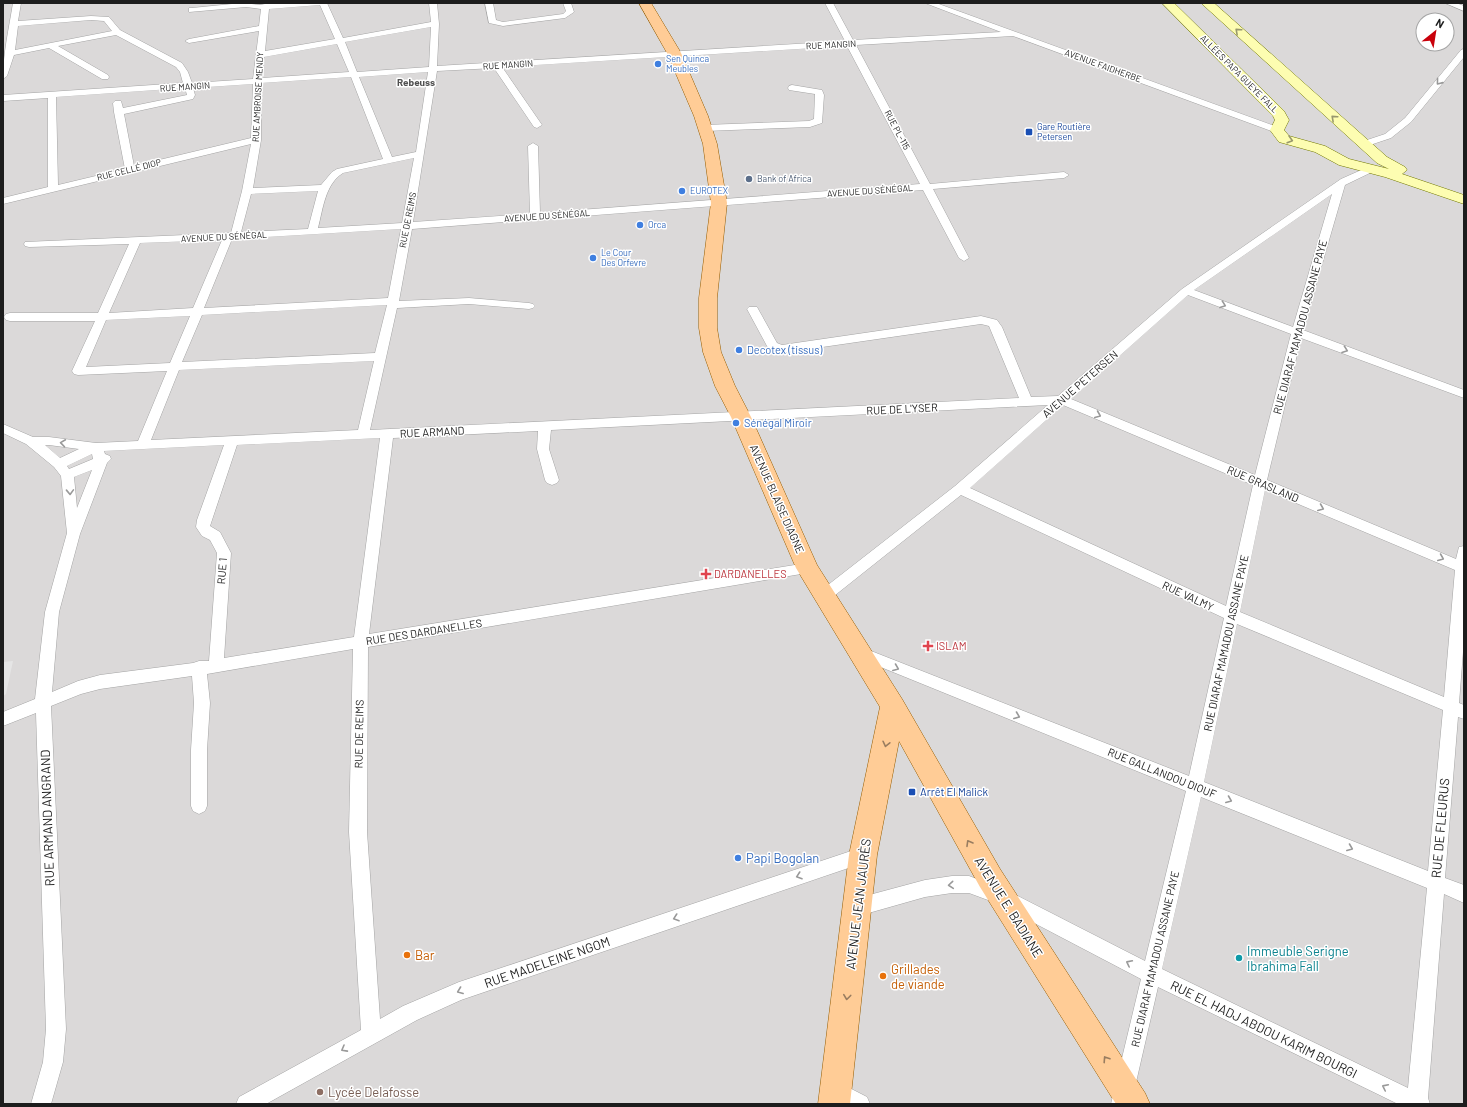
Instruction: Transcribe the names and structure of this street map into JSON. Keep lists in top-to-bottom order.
{
  "streets": {
    "main road": ["AVENUE BLAISE DIAGNE", "AVENUE JEAN JAURÈS", "AVENUE E. BADIANE"],
    "street": [
      "RUE MANGIN",
      "AVENUE FAIDHERBE",
      "ALLÉES PAPA GUEYE FALL",
      "RUE AMBROISE MENDY",
      "RUE PL-115",
      "RUE CELLÉ DIOP",
      "AVENUE DU SÉNÉGAL",
      "RUE DE REIMS",
      "RUE DIARAF MAMADOU ASSANE PAYE",
      "AVENUE PETERSEN",
      "RUE DE L'YSER",
      "RUE ARMAND",
      "RUE GRASLAND",
      "RUE 1",
      "RUE VALMY",
      "RUE DES DARDANELLES",
      "RUE GALLANDOU DIOUF",
      "RUE ARMAND ANGRAND",
      "RUE DE FLEURUS",
      "RUE MADELEINE NGOM",
      "RUE EL HADJ ABDOU KARIM BOURGI"
    ]
  },
  "crossings": [
    ["RUE MANGIN", "AVENUE FAIDHERBE"],
    ["RUE MANGIN", "RUE AMBROISE MENDY"],
    ["RUE MANGIN", "RUE PL-115"],
    ["RUE MANGIN", "RUE DE REIMS"],
    ["RUE MANGIN", "AVENUE BLAISE DIAGNE"],
    ["AVENUE FAIDHERBE", "ALLÉES PAPA GUEYE FALL"],
    ["RUE AMBROISE MENDY", "RUE CELLÉ DIOP"],
    ["RUE AMBROISE MENDY", "AVENUE DU SÉNÉGAL"],
    ["RUE AMBROISE MENDY", "RUE ARMAND"],
    ["RUE PL-115", "AVENUE DU SÉNÉGAL"],
    ["AVENUE DU SÉNÉGAL", "RUE DE REIMS"],
    ["AVENUE DU SÉNÉGAL", "AVENUE BLAISE DIAGNE"],
    ["RUE DE REIMS", "RUE ARMAND"],
    ["RUE DE REIMS", "RUE DES DARDANELLES"],
    ["RUE DE REIMS", "RUE MADELEINE NGOM"],
    ["RUE DIARAF MAMADOU ASSANE PAYE", "AVENUE PETERSEN"],
    ["RUE DIARAF MAMADOU ASSANE PAYE", "RUE GRASLAND"],
    ["RUE DIARAF MAMADOU ASSANE PAYE", "RUE VALMY"],
    ["RUE DIARAF MAMADOU ASSANE PAYE", "RUE GALLANDOU DIOUF"],
    ["RUE DIARAF MAMADOU ASSANE PAYE", "AVENUE E. BADIANE"],
    ["RUE DIARAF MAMADOU ASSANE PAYE", "RUE EL HADJ ABDOU KARIM BOURGI"],
    ["AVENUE PETERSEN", "RUE DE L'YSER"],
    ["AVENUE PETERSEN", "RUE GRASLAND"],
    ["AVENUE PETERSEN", "AVENUE BLAISE DIAGNE"],
    ["AVENUE PETERSEN", "RUE VALMY"],
    ["RUE DE L'YSER", "RUE ARMAND"],
    ["RUE DE L'YSER", "RUE GRASLAND"],
    ["RUE DE L'YSER", "AVENUE BLAISE DIAGNE"],
    ["RUE ARMAND", "AVENUE BLAISE DIAGNE"],
    ["RUE ARMAND", "RUE 1"],
    ["RUE GRASLAND", "RUE DE FLEURUS"],
    ["AVENUE BLAISE DIAGNE", "RUE DES DARDANELLES"],
    ["AVENUE BLAISE DIAGNE", "RUE GALLANDOU DIOUF"],
    ["AVENUE BLAISE DIAGNE", "AVENUE JEAN JAURÈS"],
    ["AVENUE BLAISE DIAGNE", "AVENUE E. BADIANE"],
    ["RUE 1", "RUE DES DARDANELLES"],
    ["RUE VALMY", "RUE DE FLEURUS"],
    ["RUE DES DARDANELLES", "RUE ARMAND ANGRAND"],
    ["RUE GALLANDOU DIOUF", "RUE DE FLEURUS"],
    ["RUE DE FLEURUS", "RUE EL HADJ ABDOU KARIM BOURGI"],
    ["AVENUE JEAN JAURÈS", "AVENUE E. BADIANE"],
    ["AVENUE JEAN JAURÈS", "RUE MADELEINE NGOM"],
    ["AVENUE JEAN JAURÈS", "RUE EL HADJ ABDOU KARIM BOURGI"],
    ["AVENUE E. BADIANE", "RUE EL HADJ ABDOU KARIM BOURGI"]
  ],
  "one_way": [
    "RUE GRASLAND",
    "RUE GALLANDOU DIOUF",
    "AVENUE JEAN JAURÈS",
    "AVENUE E. BADIANE",
    "RUE MADELEINE NGOM",
    "RUE EL HADJ ABDOU KARIM BOURGI"
  ],
  "districts": ["Rebeuss"],
  "places": {
    "other": [
      "Sen Quinca Meubles",
      "Bank of Africa",
      "EUROTEX",
      "Orca",
      "Le Cour Des Orfevre",
      "Decotex (tissus)",
      "Sénégal Miroir",
      "Papi Bogolan",
      "Bar",
      "Immeuble Serigne Ibrahima Fall",
      "Grillades de viande",
      "Lycée Delafosse"
    ],
    "transit": ["Gare Routière Petersen", "Arrêt El Malick"],
    "health": ["DARDANELLES", "ISLAM"]
  },
  "north": "top right"
}
